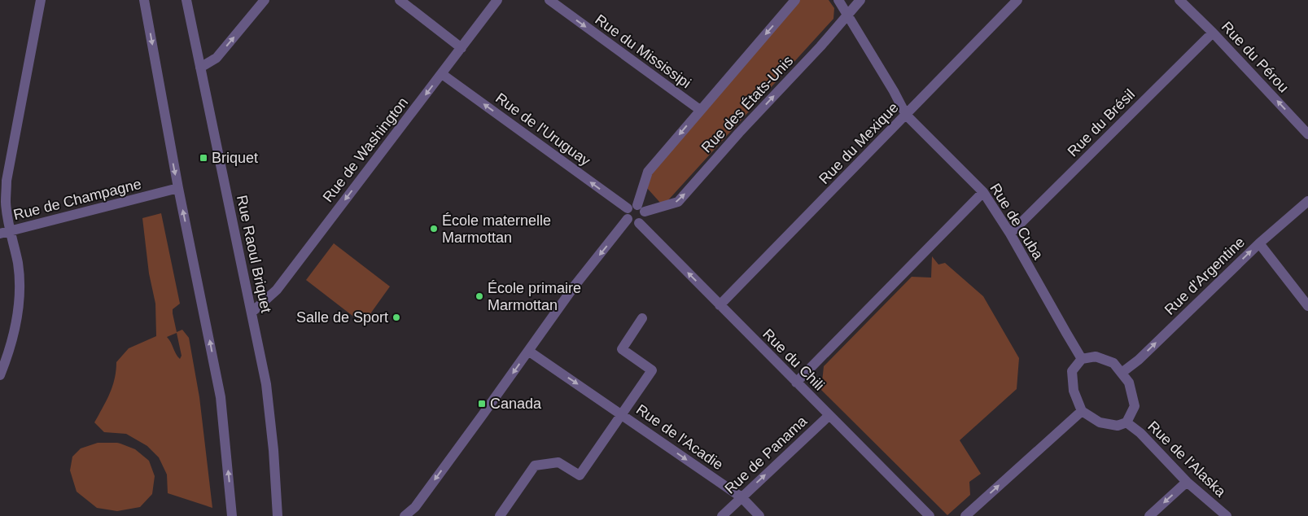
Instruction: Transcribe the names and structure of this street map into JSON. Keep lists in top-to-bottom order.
{
  "streets": {
    "street": [
      "Rue du Mississipi",
      "Rue du Pérou",
      "Rue des États-Unis",
      "Rue du Brésil",
      "Rue de l'Uruguay",
      "Rue du Mexique",
      "Rue de Washington",
      "Rue de Champagne",
      "Rue de Cuba",
      "Rue Raoul Briquet",
      "Rue d'Argentine",
      "Rue du Chili",
      "Rue de l'Acadie",
      "Rue de Panama",
      "Rue de l'Alaska"
    ]
  },
  "crossings": [
    ["Rue du Mississipi", "Rue des États-Unis"],
    ["Rue du Pérou", "Rue du Brésil"],
    ["Rue des États-Unis", "Rue de l'Uruguay"],
    ["Rue des États-Unis", "Rue de Cuba"],
    ["Rue des États-Unis", "Rue du Chili"],
    ["Rue du Brésil", "Rue de Cuba"],
    ["Rue de l'Uruguay", "Rue de Washington"],
    ["Rue de l'Uruguay", "Rue du Chili"],
    ["Rue du Mexique", "Rue de Cuba"],
    ["Rue du Mexique", "Rue du Chili"],
    ["Rue de Washington", "Rue Raoul Briquet"],
    ["Rue de Cuba", "Rue d'Argentine"],
    ["Rue de Cuba", "Rue de l'Alaska"],
    ["Rue d'Argentine", "Rue de l'Alaska"],
    ["Rue du Chili", "Rue de Panama"],
    ["Rue de l'Acadie", "Rue de Panama"]
  ],
  "one_way": [
    "Rue du Mississipi",
    "Rue du Pérou",
    "Rue de l'Uruguay",
    "Rue de Washington",
    "Rue d'Argentine",
    "Rue de l'Acadie",
    "Rue de Panama"
  ],
  "places": {
    "transit": ["Briquet", "Canada"],
    "other": ["École maternelle Marmottan", "École primaire Marmottan", "Salle de Sport"]
  }
}
